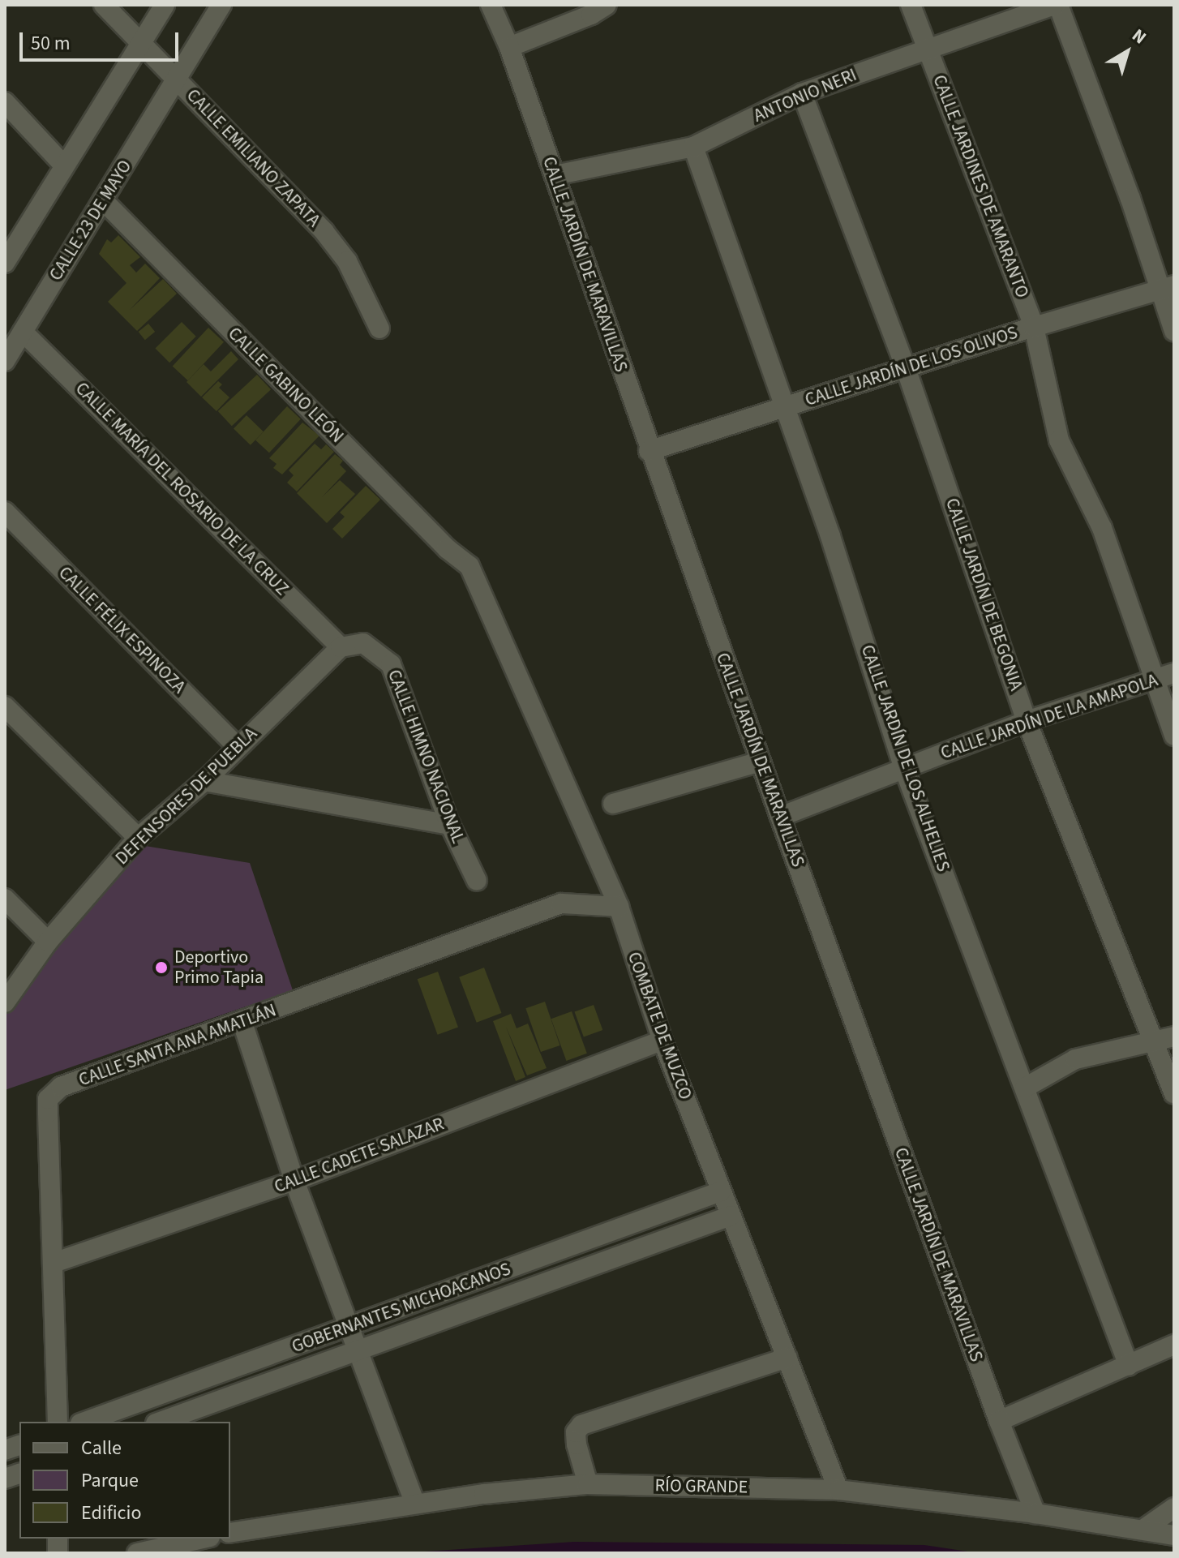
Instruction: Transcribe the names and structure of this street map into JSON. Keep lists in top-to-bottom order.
{
  "streets": {
    "street": [
      "ANTONIO NERI",
      "CALLE EMILIANO ZAPATA",
      "CALLE JARDINES DE AMARANTO",
      "CALLE 23 DE MAYO",
      "CALLE JARDÍN DE MARAVILLAS",
      "CALLE JARDÍN DE LOS OLIVOS",
      "CALLE GABINO LEÓN",
      "CALLE MARÍA DEL ROSARIO DE LA CRUZ",
      "CALLE JARDÍN DE BEGONIA",
      "CALLE FÉLIX ESPINOZA",
      "CALLE JARDÍN DE LA AMAPOLA",
      "CALLE HIMNO NACIONAL",
      "CALLE JARDÍN DE LOS ALHELIES",
      "DEFENSORES DE PUEBLA",
      "COMBATE DE MUZCO",
      "CALLE SANTA ANA AMATLÁN",
      "CALLE CADETE SALAZAR",
      "GOBERNANTES MICHOACANOS",
      "RÍO GRANDE"
    ]
  },
  "crossings": [
    ["ANTONIO NERI", "CALLE JARDINES DE AMARANTO"],
    ["ANTONIO NERI", "CALLE JARDÍN DE MARAVILLAS"],
    ["ANTONIO NERI", "CALLE JARDÍN DE BEGONIA"],
    ["ANTONIO NERI", "CALLE JARDÍN DE LOS ALHELIES"],
    ["CALLE EMILIANO ZAPATA", "CALLE 23 DE MAYO"],
    ["CALLE JARDINES DE AMARANTO", "CALLE JARDÍN DE LOS OLIVOS"],
    ["CALLE JARDINES DE AMARANTO", "CALLE JARDÍN DE LA AMAPOLA"],
    ["CALLE 23 DE MAYO", "CALLE GABINO LEÓN"],
    ["CALLE 23 DE MAYO", "CALLE MARÍA DEL ROSARIO DE LA CRUZ"],
    ["CALLE JARDÍN DE MARAVILLAS", "CALLE JARDÍN DE LOS OLIVOS"],
    ["CALLE JARDÍN DE MARAVILLAS", "CALLE JARDÍN DE LA AMAPOLA"],
    ["CALLE JARDÍN DE MARAVILLAS", "RÍO GRANDE"],
    ["CALLE JARDÍN DE LOS OLIVOS", "CALLE JARDÍN DE BEGONIA"],
    ["CALLE JARDÍN DE LOS OLIVOS", "CALLE JARDÍN DE LOS ALHELIES"],
    ["CALLE GABINO LEÓN", "COMBATE DE MUZCO"],
    ["CALLE MARÍA DEL ROSARIO DE LA CRUZ", "CALLE HIMNO NACIONAL"],
    ["CALLE MARÍA DEL ROSARIO DE LA CRUZ", "DEFENSORES DE PUEBLA"],
    ["CALLE JARDÍN DE BEGONIA", "CALLE JARDÍN DE LA AMAPOLA"],
    ["CALLE FÉLIX ESPINOZA", "DEFENSORES DE PUEBLA"],
    ["CALLE JARDÍN DE LA AMAPOLA", "CALLE JARDÍN DE LOS ALHELIES"],
    ["CALLE HIMNO NACIONAL", "DEFENSORES DE PUEBLA"],
    ["COMBATE DE MUZCO", "CALLE SANTA ANA AMATLÁN"],
    ["COMBATE DE MUZCO", "CALLE CADETE SALAZAR"],
    ["COMBATE DE MUZCO", "GOBERNANTES MICHOACANOS"],
    ["COMBATE DE MUZCO", "RÍO GRANDE"],
    ["CALLE SANTA ANA AMATLÁN", "CALLE CADETE SALAZAR"]
  ],
  "places": ["Deportivo Primo Tapia"],
  "legend": ["Calle", "Parque", "Edificio"],
  "scale_bar": "50 m",
  "north": "top right"
}
